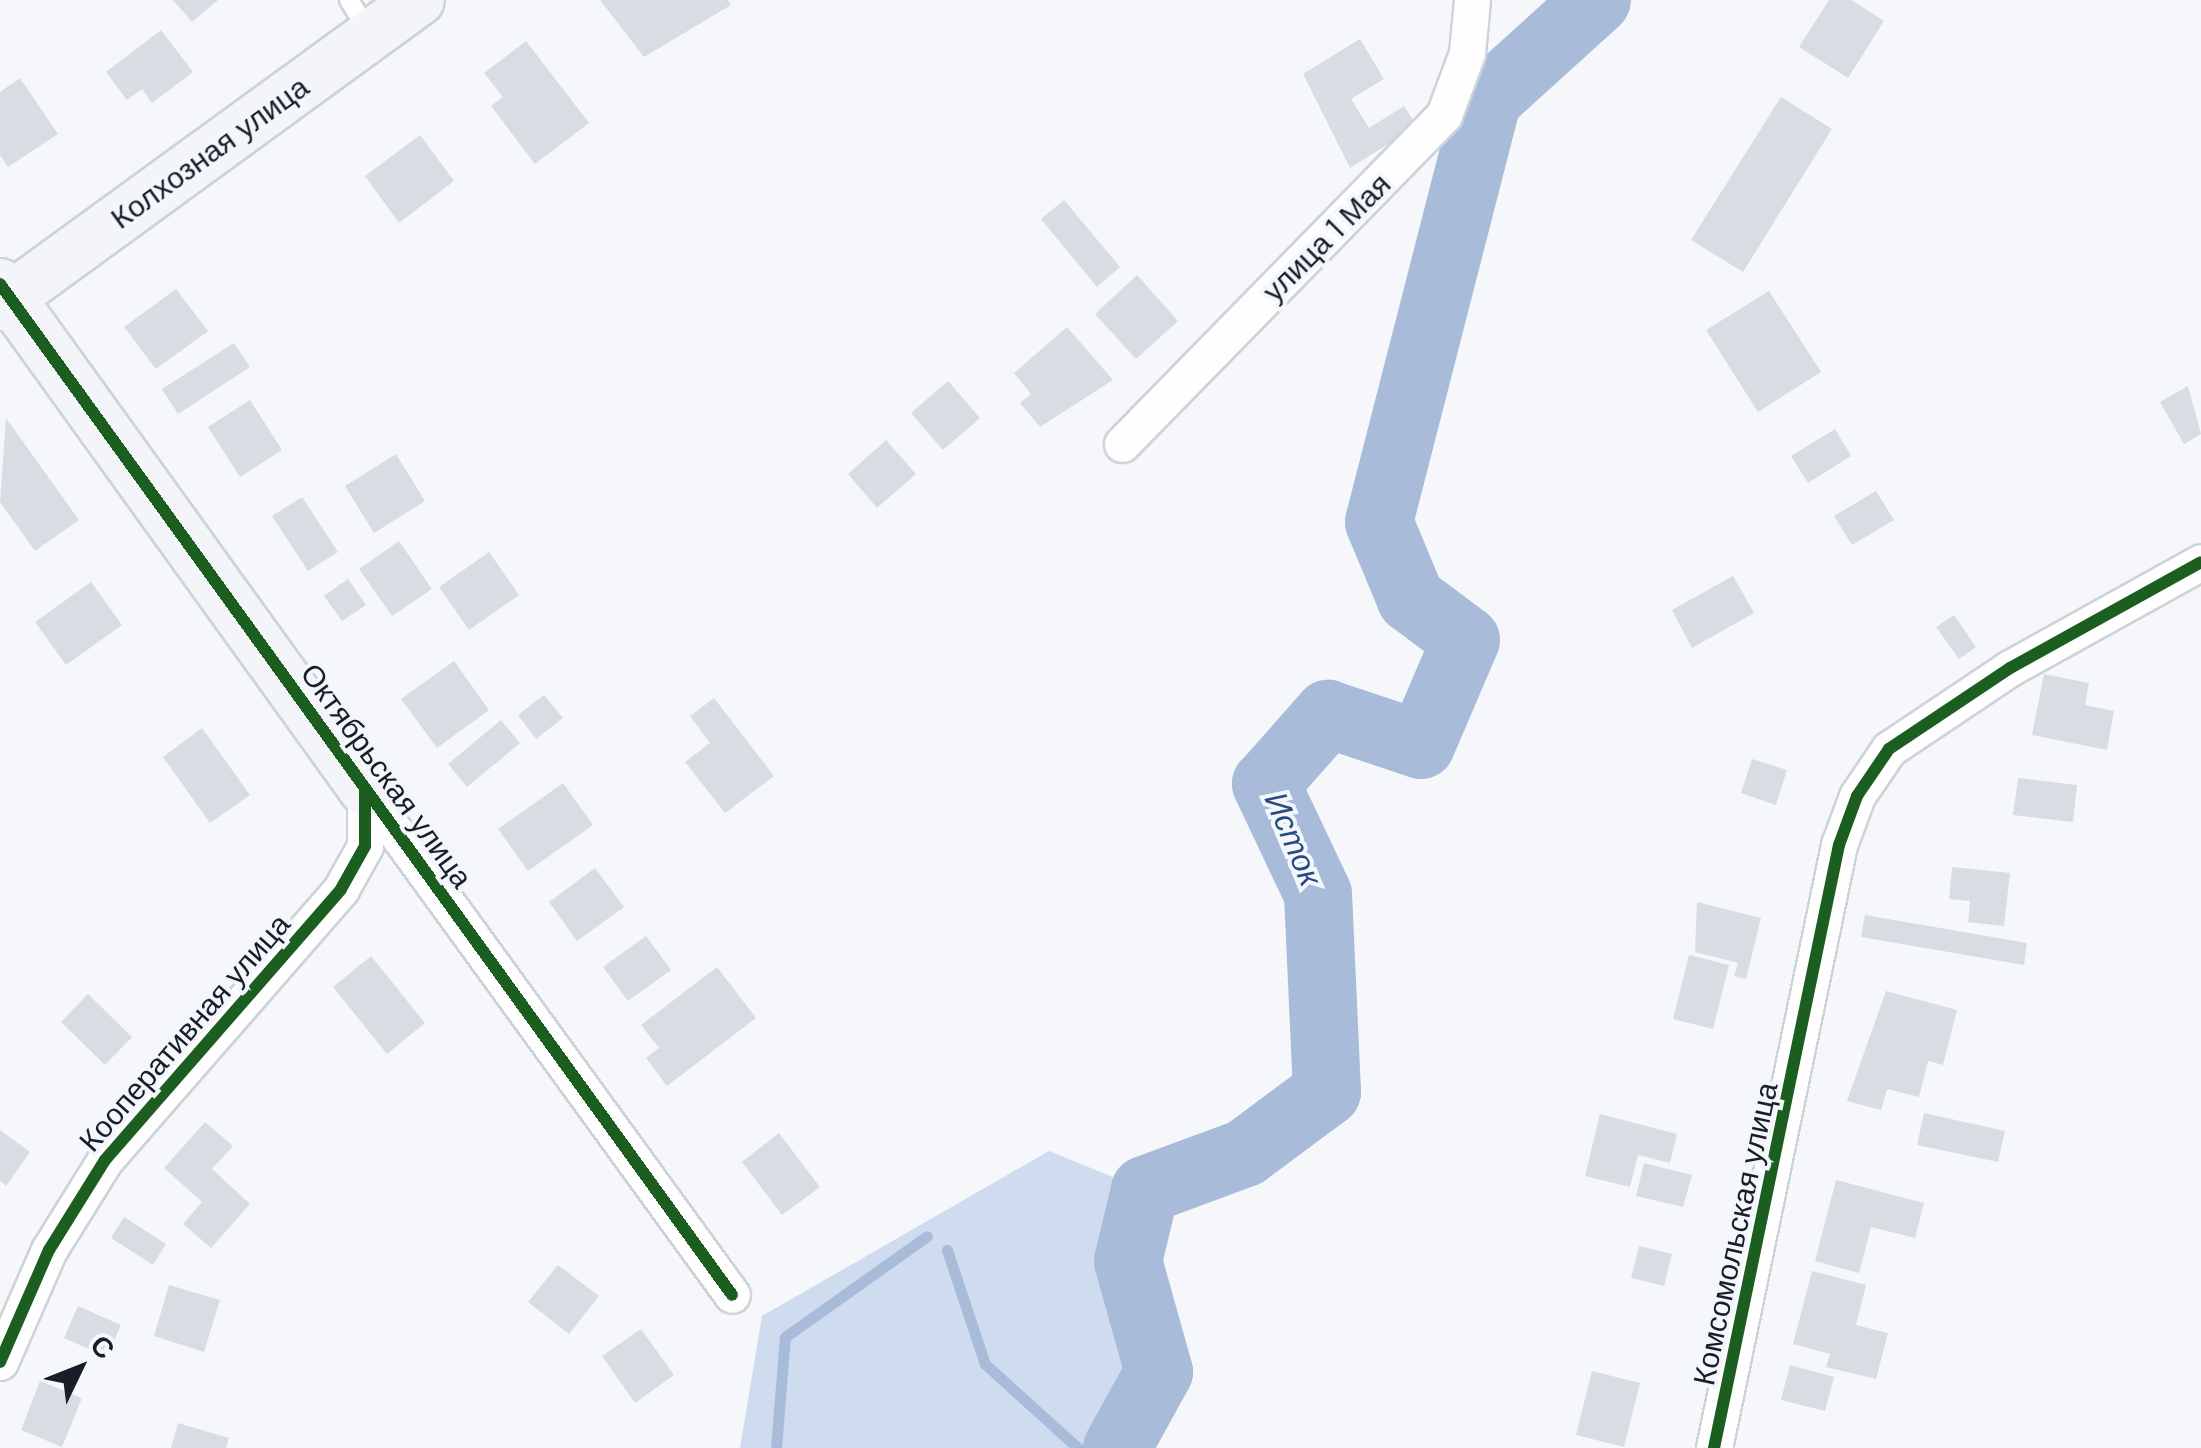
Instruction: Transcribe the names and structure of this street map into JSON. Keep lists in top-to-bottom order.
{
  "streets": {
    "street": [
      "Колхозная улица",
      "улица 1 Мая",
      "Октябрьская улица",
      "Кооперативная улица",
      "Комсомольская улица"
    ]
  },
  "crossings": [
    ["Колхозная улица", "Октябрьская улица"],
    ["Октябрьская улица", "Кооперативная улица"]
  ],
  "water": ["Исток"],
  "north": "top right"
}
